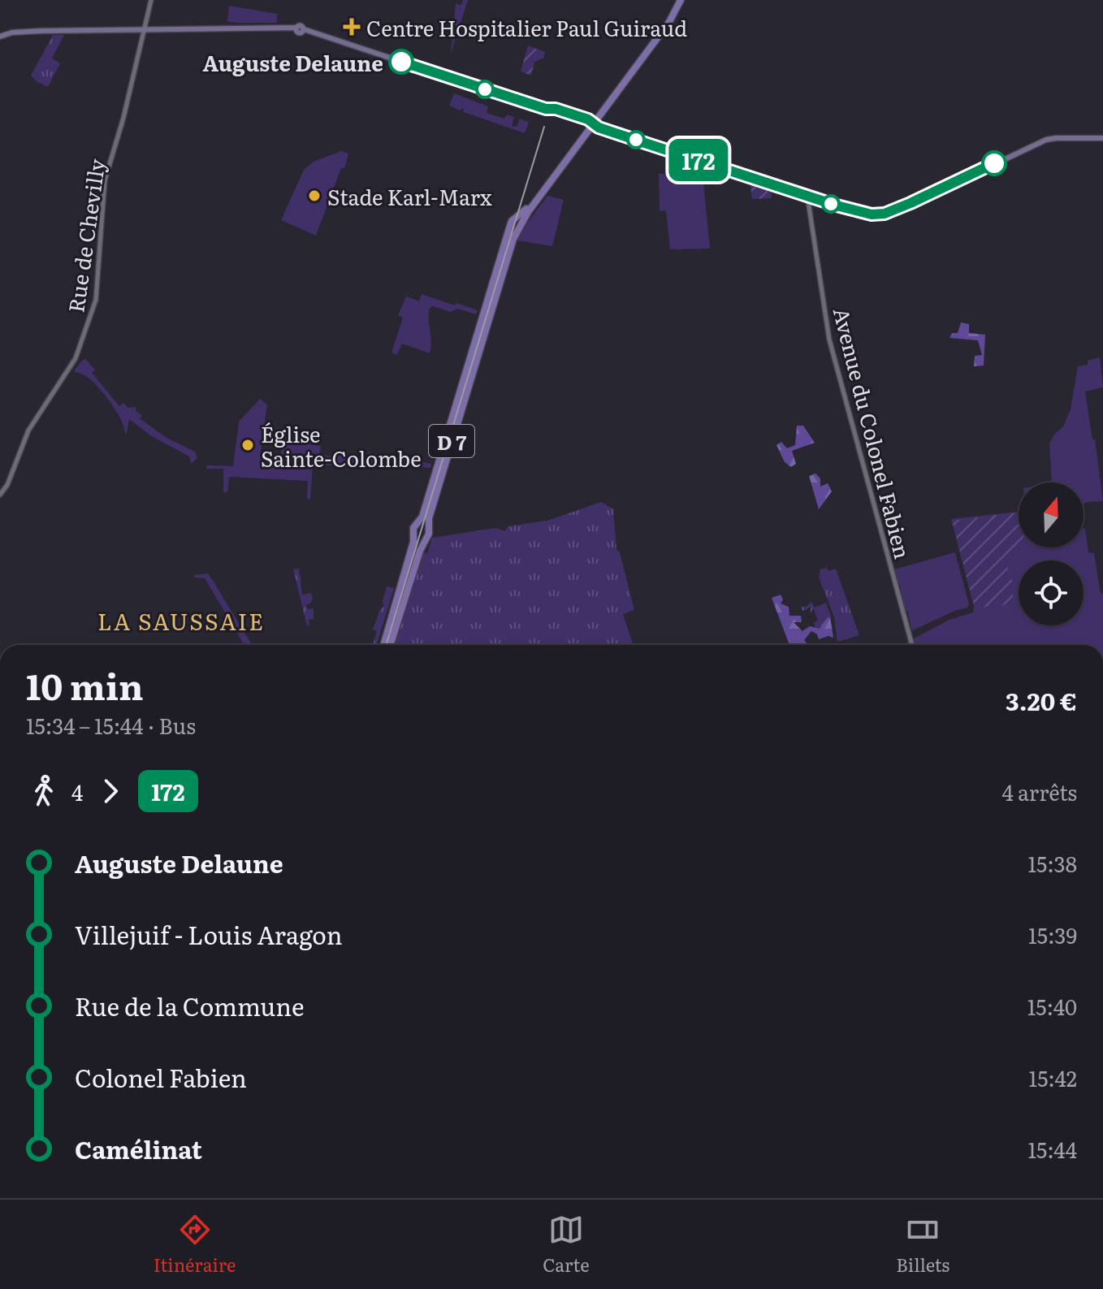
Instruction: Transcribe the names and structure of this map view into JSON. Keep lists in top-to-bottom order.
{
  "streets": {
    "main road": ["D 7"],
    "street": ["Rue de Chevilly", "Avenue du Colonel Fabien"]
  },
  "districts": ["LA SAUSSAIE"],
  "places": {
    "health": ["Centre Hospitalier Paul Guiraud"],
    "other": ["Auguste Delaune", "Stade Karl-Marx", "Église Sainte-Colombe"]
  },
  "lines": ["bus line 172"],
  "north": "top",
  "page": {
    "on_map": "172",
    "heading": ["10 min", "15:34 – 15:44 · Bus", "3.20 €"],
    "legs": ["4", "172", "4 arrêts"],
    "list": [
      {
        "name": "Auguste Delaune",
        "value": "15:38"
      },
      {
        "name": "Villejuif - Louis Aragon",
        "value": "15:39"
      },
      {
        "name": "Rue de la Commune",
        "value": "15:40"
      },
      {
        "name": "Colonel Fabien",
        "value": "15:42"
      },
      {
        "name": "Camélinat",
        "value": "15:44"
      }
    ],
    "tabs": ["Itinéraire", "Carte", "Billets"]
  }
}
